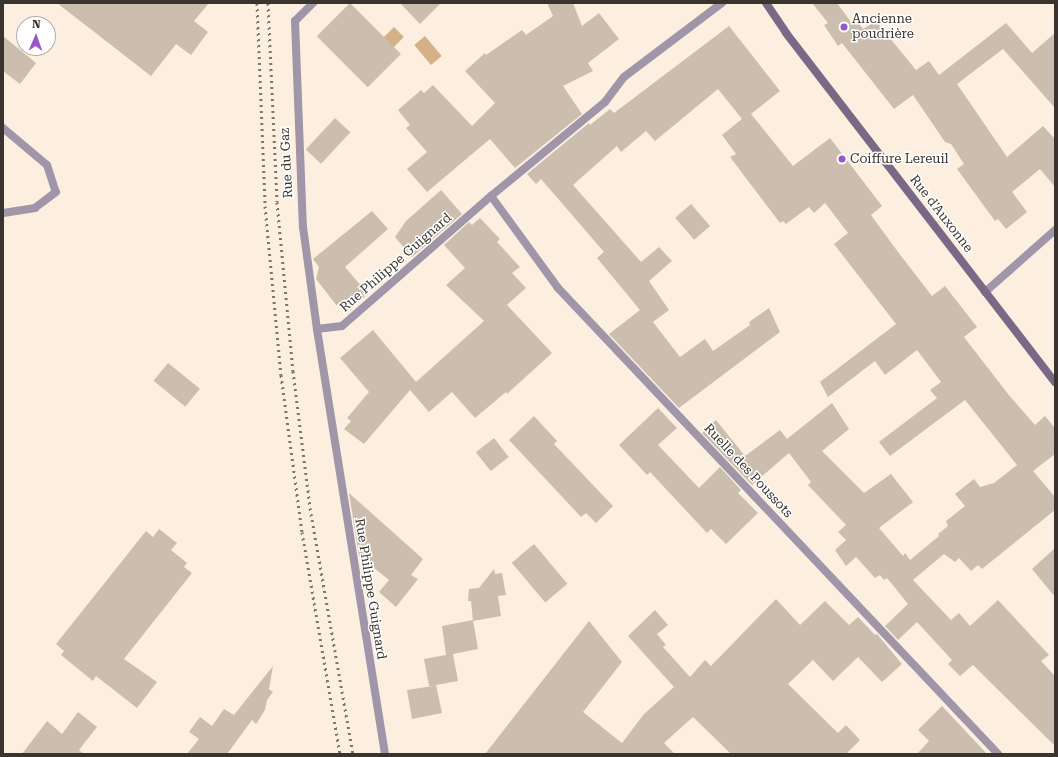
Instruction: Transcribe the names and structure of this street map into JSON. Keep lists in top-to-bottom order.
{
  "streets": {
    "main road": ["Rue d'Auxonne"],
    "street": ["Rue du Gaz", "Rue Philippe Guignard", "Ruelle des Poussots"]
  },
  "crossings": [
    ["Rue du Gaz", "Rue Philippe Guignard"],
    ["Rue Philippe Guignard", "Ruelle des Poussots"]
  ],
  "places": ["Ancienne poudrière", "Coiffure Lereuil"],
  "north": "top"
}
